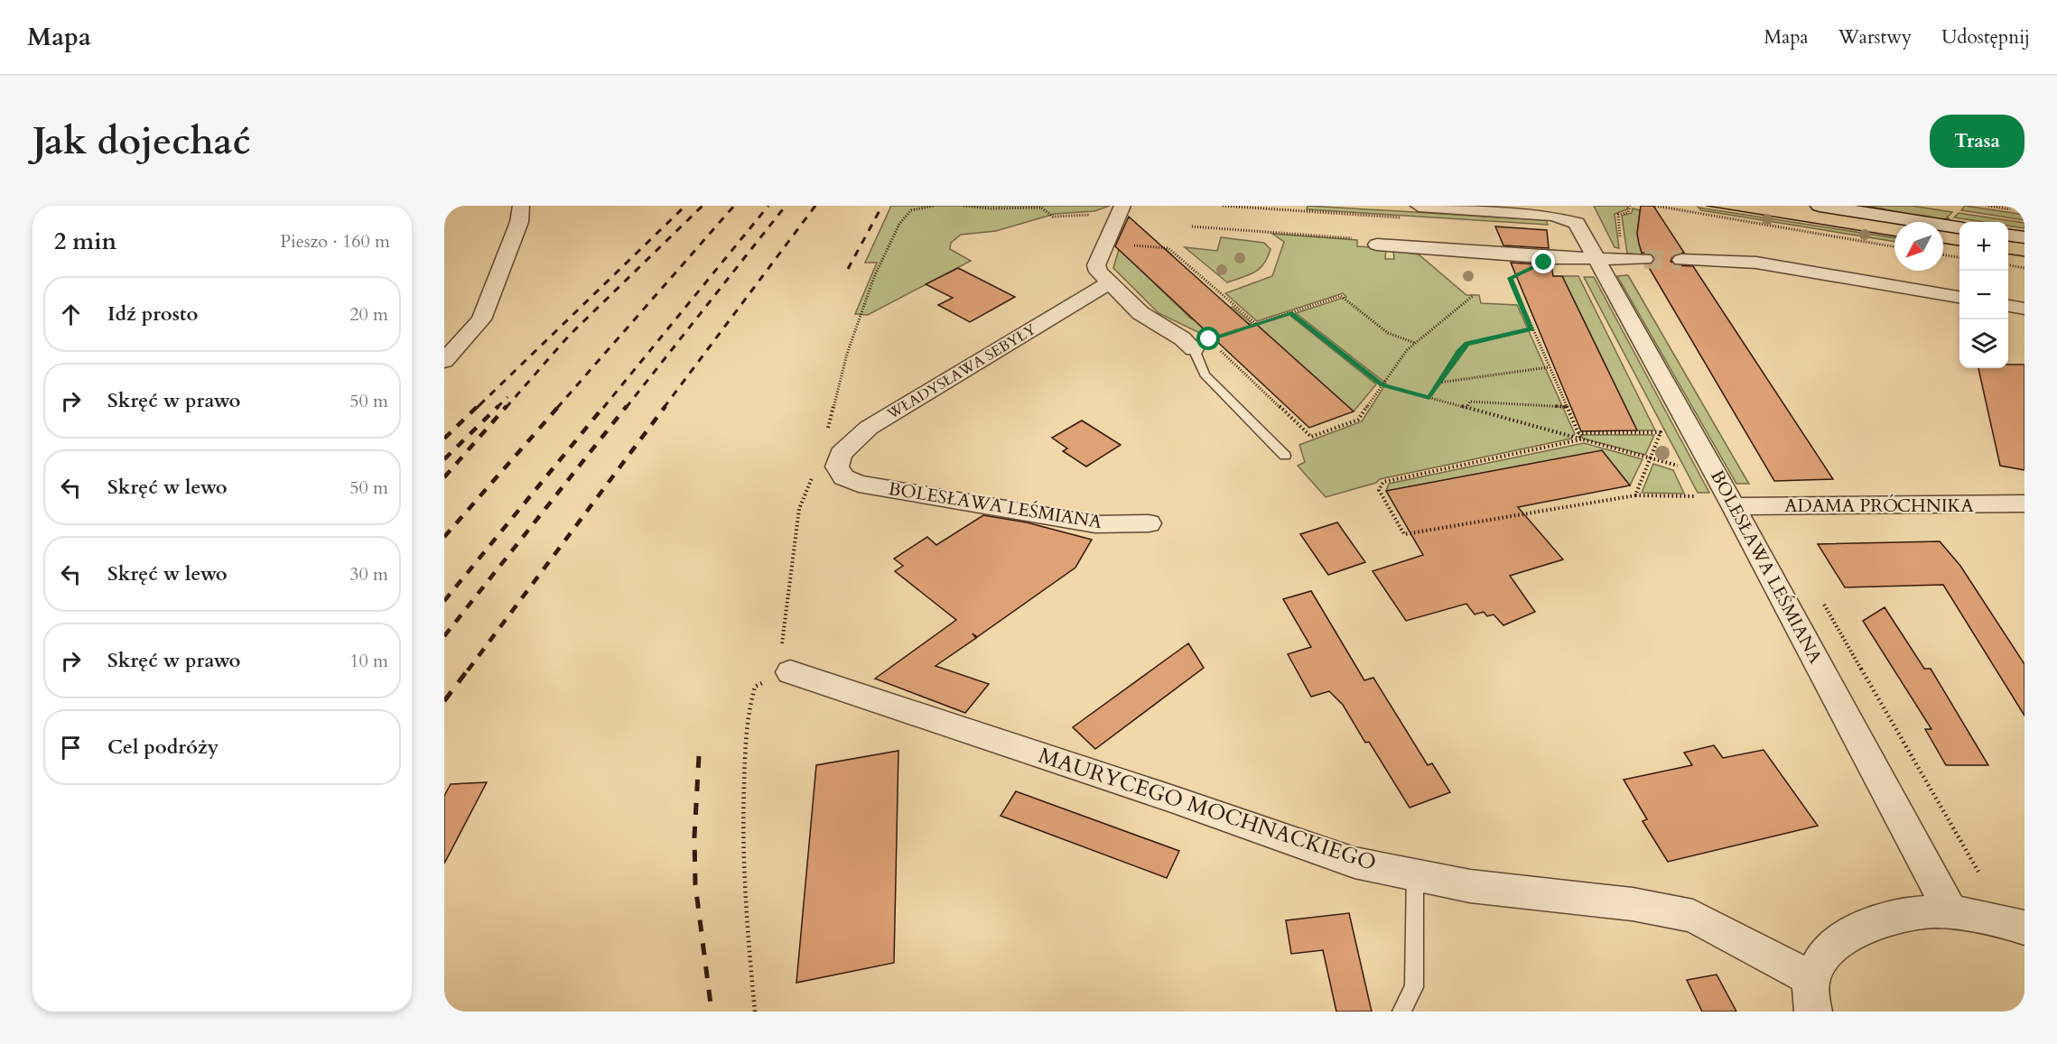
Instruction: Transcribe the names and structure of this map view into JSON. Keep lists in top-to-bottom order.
{
  "streets": {
    "street": [
      "WŁADYSŁAWA SEBYŁY",
      "BOLESŁAWA LEŚMIANA",
      "ADAMA PRÓCHNIKA",
      "MAURYCEGO MOCHNACKIEGO"
    ]
  },
  "crossings": [
    ["WŁADYSŁAWA SEBYŁY", "BOLESŁAWA LEŚMIANA"],
    ["BOLESŁAWA LEŚMIANA", "ADAMA PRÓCHNIKA"]
  ],
  "north": "bottom left",
  "page": {
    "header": "Mapa",
    "nav": ["Mapa", "Warstwy", "Udostępnij"],
    "buttons": "Trasa",
    "title": "Jak dojechać",
    "heading": ["2 min", "Pieszo · 160 m"],
    "map_buttons": ["+", "−"],
    "list": [
      ["Idź prosto", "20 m"],
      ["Skręć w prawo", "50 m"],
      ["Skręć w lewo", "50 m"],
      ["Skręć w lewo", "30 m"],
      ["Skręć w prawo", "10 m"],
      "Cel podróży"
    ]
  }
}
